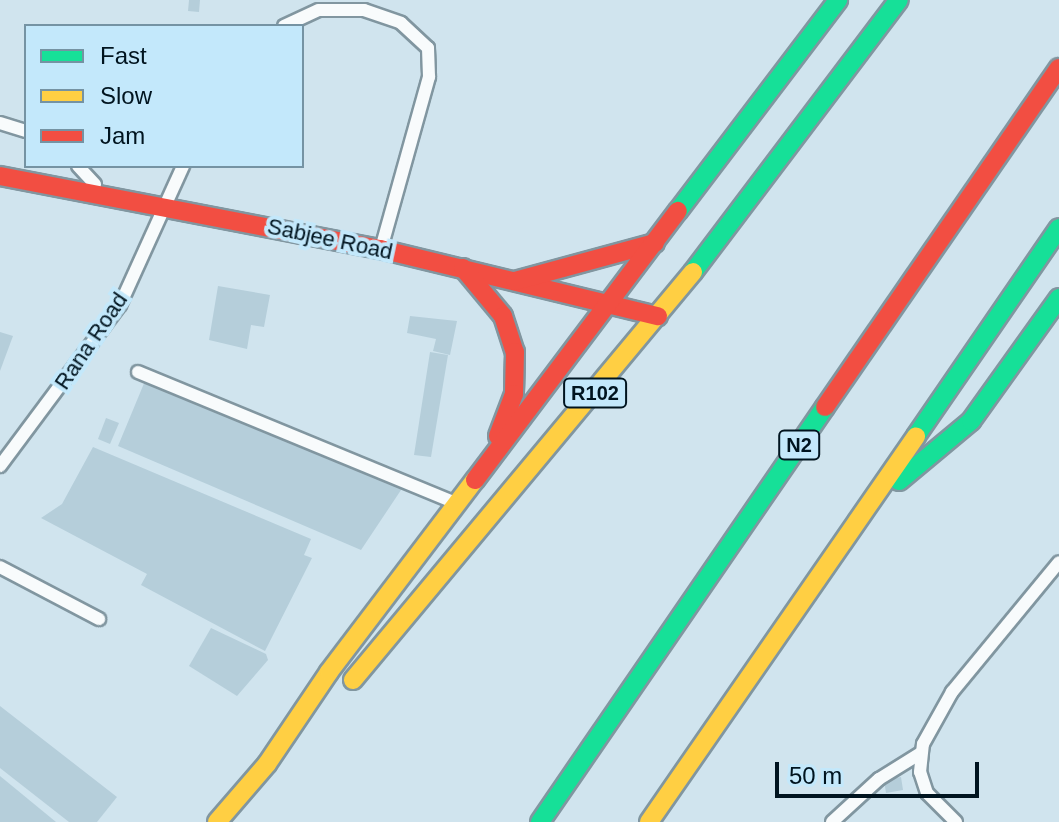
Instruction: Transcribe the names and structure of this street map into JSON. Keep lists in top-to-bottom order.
{
  "streets": {
    "main road": ["Sabjee Road", "R102", "N2"],
    "lane": ["Rana Road"]
  },
  "crossings": [
    ["Sabjee Road", "Rana Road"],
    ["Sabjee Road", "R102"]
  ],
  "legend": ["Fast", "Slow", "Jam"],
  "scale_bar": "50 m"
}
